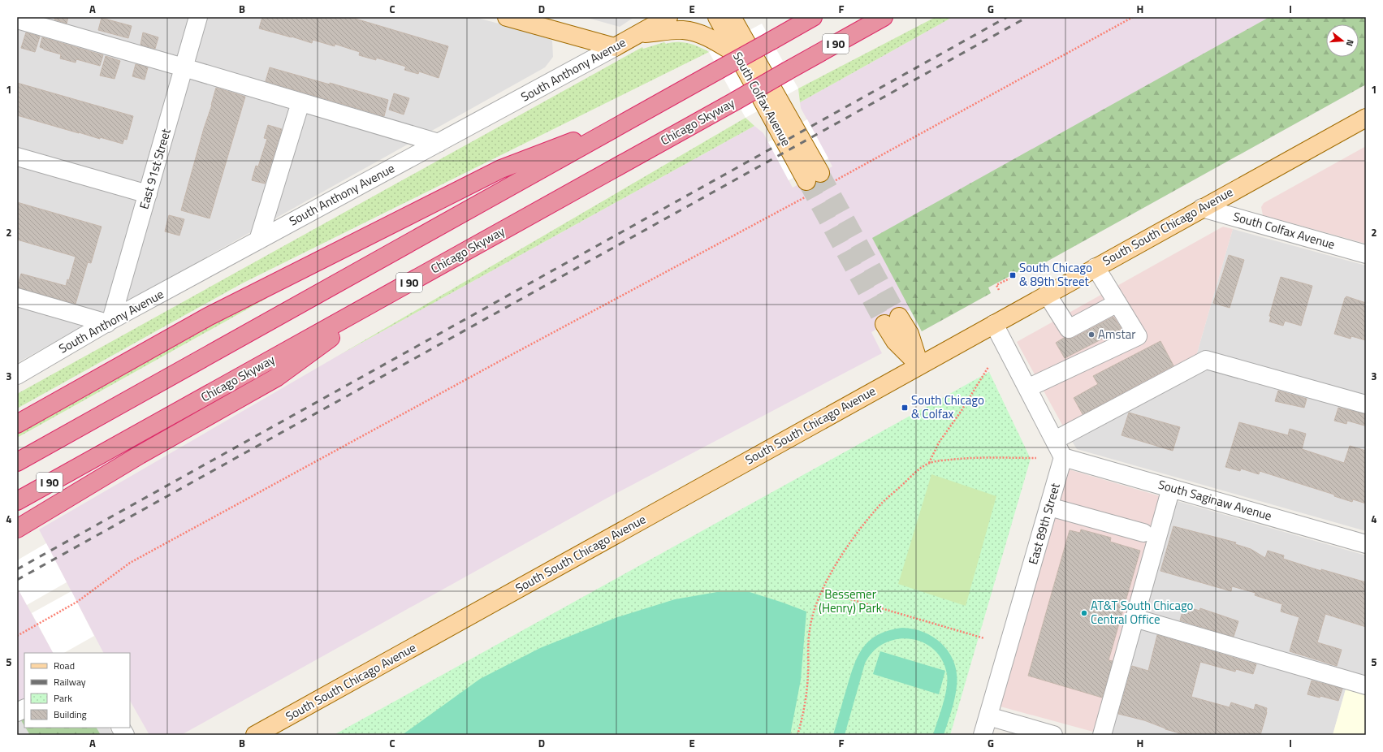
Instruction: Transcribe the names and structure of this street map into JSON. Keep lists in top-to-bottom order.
{
  "streets": {
    "highway": ["I 90", "Chicago Skyway"],
    "main road": ["South Anthony Avenue", "South Colfax Avenue", "South South Chicago Avenue"],
    "street": ["East 91st Street", "South Saginaw Avenue", "East 89th Street"]
  },
  "crossings": [
    ["South Anthony Avenue", "East 91st Street"],
    ["South Colfax Avenue", "South South Chicago Avenue"],
    ["South Saginaw Avenue", "East 89th Street"]
  ],
  "parks": ["Bessemer (Henry) Park"],
  "places": {
    "transit": ["South Chicago & 89th Street", "South Chicago & Colfax"],
    "other": ["Amstar", "AT&T South Chicago Central Office"]
  },
  "legend": [
    "Road",
    "Railway",
    "Park",
    "Building"
  ],
  "north": "right",
  "grid": {
    "columns": [
      "A",
      "B",
      "C",
      "D",
      "E",
      "F",
      "G",
      "H",
      "I"
    ],
    "rows": [
      "1",
      "2",
      "3",
      "4",
      "5"
    ]
  }
}
